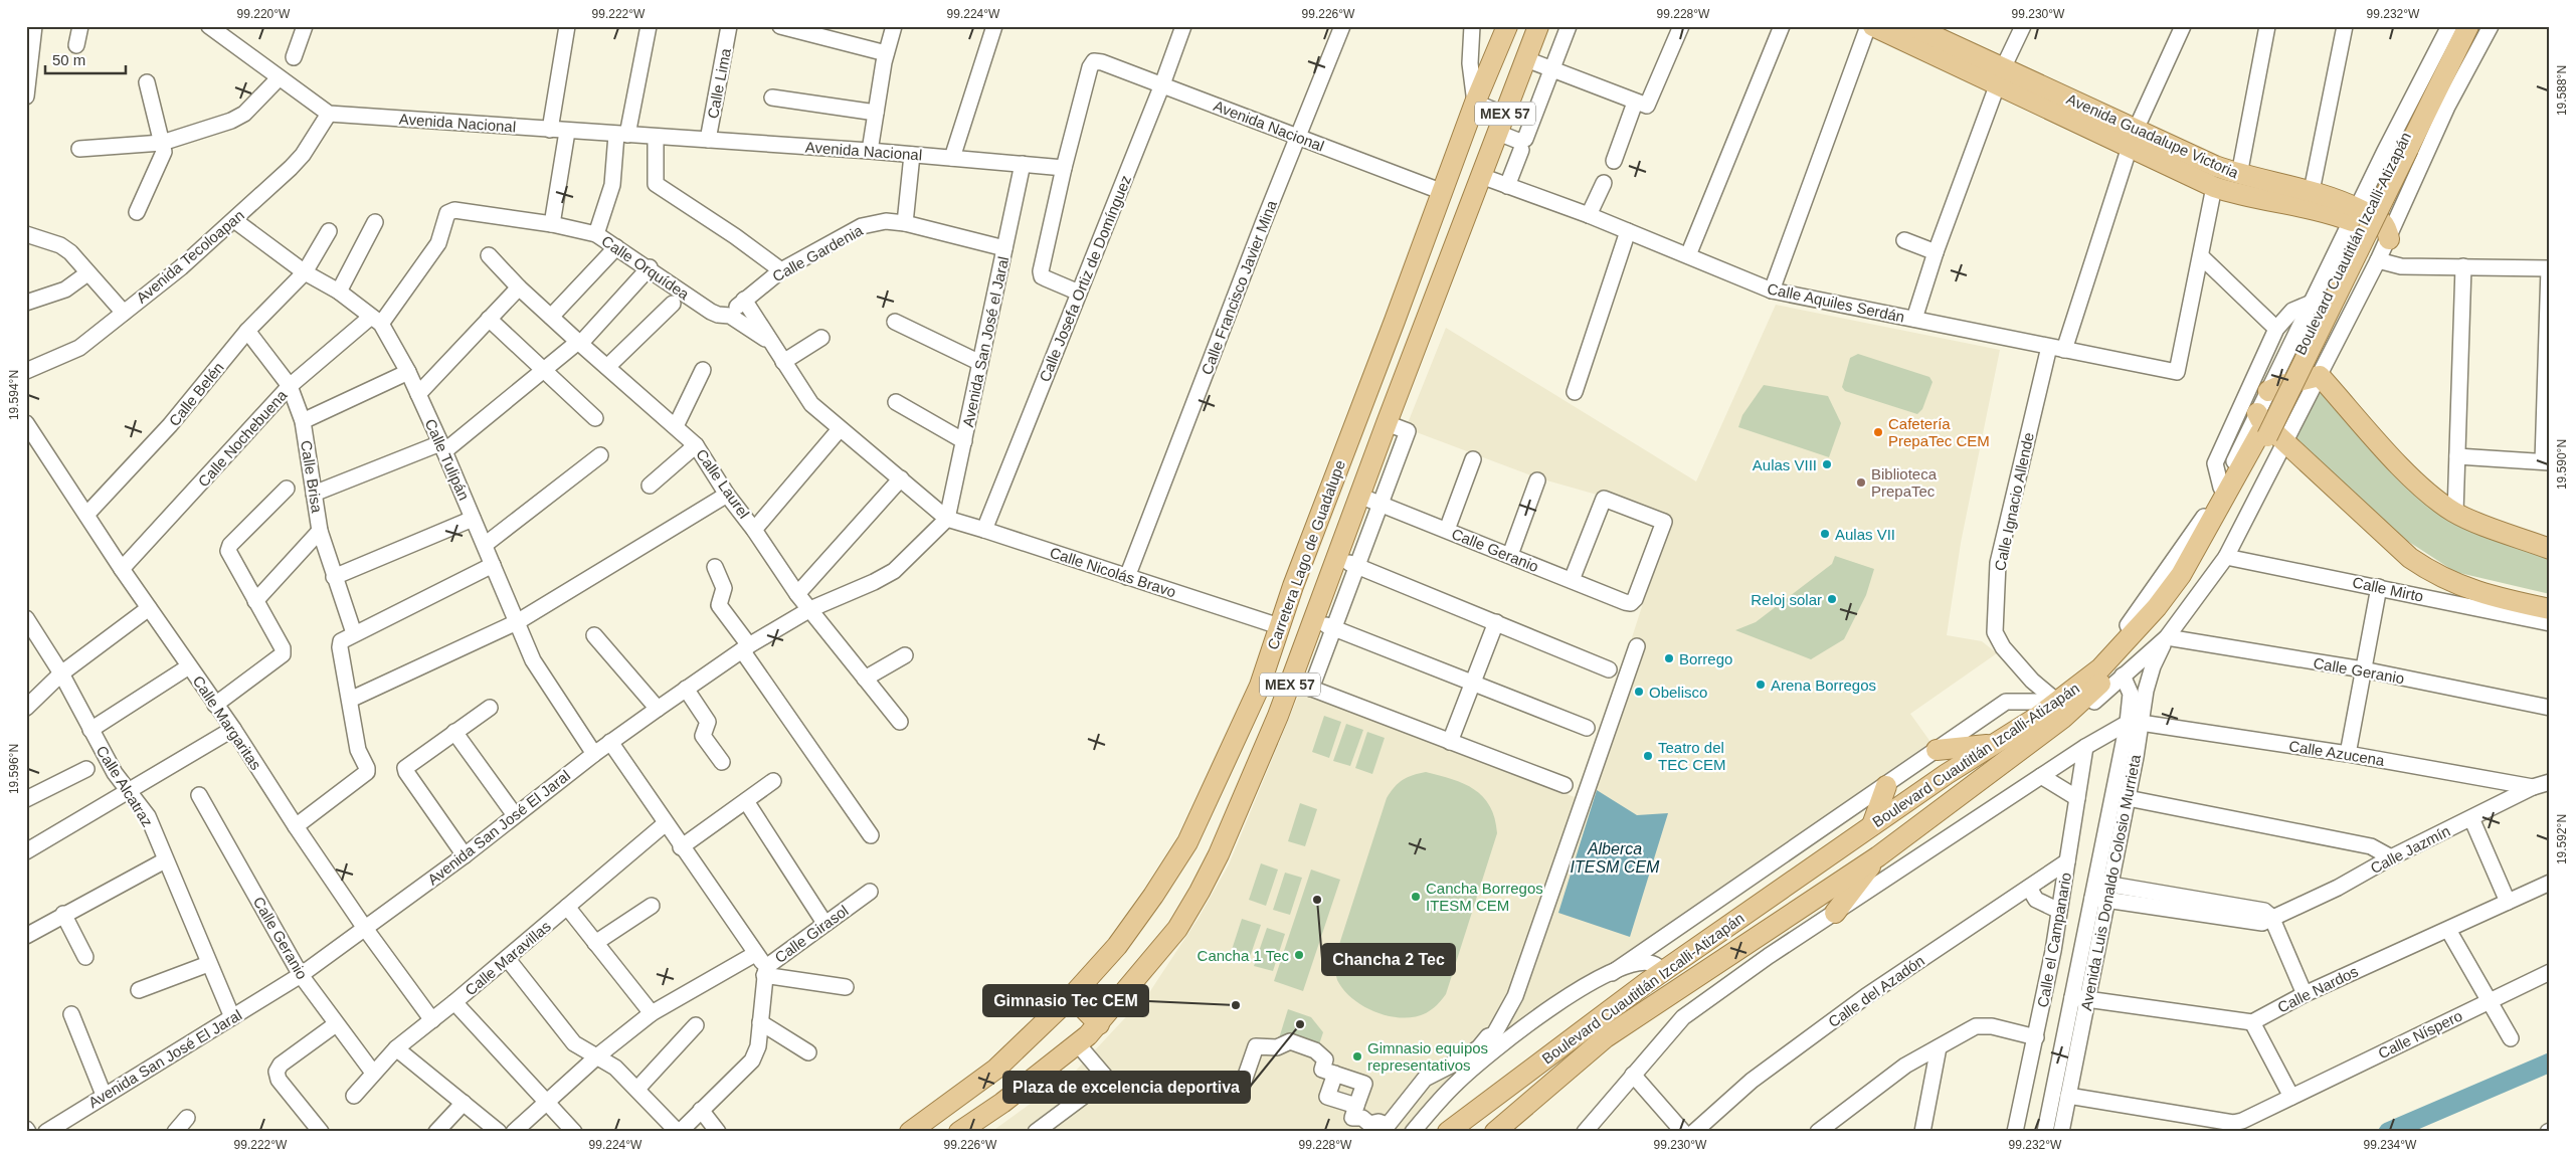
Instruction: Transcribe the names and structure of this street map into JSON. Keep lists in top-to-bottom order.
{
  "streets": {
    "main road": [
      "MEX 57",
      "Avenida Guadalupe Victoria",
      "Boulevard Cuautitlán Izcalli-Atizapán",
      "Carretera Lago de Guadalupe"
    ],
    "street": [
      "Calle Lima",
      "Avenida Nacional",
      "Calle Gardenia",
      "Avenida Tecoloapan",
      "Calle Orquídea",
      "Calle Josefa Ortiz de Domínguez",
      "Calle Francisco Javier Mina",
      "Calle Aquiles Serdán",
      "Avenida San José el Jaral",
      "Calle Belén",
      "Calle Nochebuena",
      "Calle Tulipán",
      "Calle Brisa",
      "Calle Laurel",
      "Calle Ignacio Allende",
      "Calle Geranio",
      "Calle Nicolás Bravo",
      "Calle Mirto",
      "Calle Margaritas",
      "Calle Azucena",
      "Calle Alcatraz",
      "Avenida San José El Jaral",
      "Calle Jazmín",
      "Avenida Luis Donaldo Colosio Murrieta",
      "Calle Girasol",
      "Calle el Campanario",
      "Calle Maravillas",
      "Calle Nardos",
      "Calle del Azadón",
      "Calle Níspero"
    ]
  },
  "crossings": [
    ["Calle Lima", "Avenida Nacional"],
    ["Avenida Nacional", "Avenida Tecoloapan"],
    ["Avenida Nacional", "Calle Josefa Ortiz de Domínguez"],
    ["Avenida Nacional", "Calle Francisco Javier Mina"],
    ["Avenida Nacional", "Avenida San José el Jaral"],
    ["Avenida Nacional", "Carretera Lago de Guadalupe"],
    ["Avenida Guadalupe Victoria", "Calle Ignacio Allende"],
    ["Boulevard Cuautitlán Izcalli-Atizapán", "Avenida Luis Donaldo Colosio Murrieta"],
    ["Calle Gardenia", "Calle Orquídea"],
    ["Calle Gardenia", "Avenida San José el Jaral"],
    ["Avenida Tecoloapan", "Calle Tulipán"],
    ["Calle Orquídea", "Avenida San José el Jaral"],
    ["Calle Orquídea", "Calle Nochebuena"],
    ["Calle Orquídea", "Calle Tulipán"],
    ["Calle Orquídea", "Calle Nicolás Bravo"],
    ["Calle Orquídea", "Avenida San José El Jaral"],
    ["Calle Josefa Ortiz de Domínguez", "Calle Nicolás Bravo"],
    ["Calle Francisco Javier Mina", "Calle Nicolás Bravo"],
    ["Calle Aquiles Serdán", "Calle Ignacio Allende"],
    ["Calle Aquiles Serdán", "Carretera Lago de Guadalupe"],
    ["Avenida San José el Jaral", "Calle Nicolás Bravo"],
    ["Avenida San José el Jaral", "Avenida San José El Jaral"],
    ["Calle Belén", "Calle Tulipán"],
    ["Calle Belén", "Calle Brisa"],
    ["Calle Belén", "Calle Margaritas"],
    ["Calle Nochebuena", "Calle Tulipán"],
    ["Calle Nochebuena", "Calle Brisa"],
    ["Calle Nochebuena", "Calle Margaritas"],
    ["Calle Tulipán", "Avenida San José El Jaral"],
    ["Calle Laurel", "Avenida San José El Jaral"],
    ["Calle Geranio", "Carretera Lago de Guadalupe"],
    ["Calle Geranio", "Avenida San José El Jaral"],
    ["Calle Geranio", "Avenida Luis Donaldo Colosio Murrieta"],
    ["Calle Geranio", "Calle Maravillas"],
    ["Carretera Lago de Guadalupe", "Calle Nicolás Bravo"],
    ["Calle Nicolás Bravo", "Avenida San José El Jaral"],
    ["Calle Margaritas", "Avenida San José El Jaral"],
    ["Calle Margaritas", "Calle Maravillas"],
    ["Calle Azucena", "Calle Jazmín"],
    ["Calle Azucena", "Avenida Luis Donaldo Colosio Murrieta"],
    ["Calle Alcatraz", "Avenida San José El Jaral"],
    ["Calle Jazmín", "Avenida Luis Donaldo Colosio Murrieta"],
    ["Avenida Luis Donaldo Colosio Murrieta", "Calle Níspero"],
    ["Calle el Campanario", "Calle del Azadón"]
  ],
  "water": ["Alberca ITESM CEM"],
  "places": [
    "Cafetería PrepaTec CEM",
    "Aulas VIII",
    "Biblioteca PrepaTec",
    "Aulas VII",
    "Reloj solar",
    "Borrego",
    "Arena Borregos",
    "Obelisco",
    "Teatro del TEC CEM",
    "Cancha Borregos ITESM CEM",
    "Chancha 2 Tec",
    "Cancha 1 Tec",
    "Gimnasio Tec CEM",
    "Plaza de excelencia deportiva",
    "Gimnasio equipos representativos"
  ],
  "scale_bar": "50 m",
  "coordinates": [
    "99.220°W",
    "99.222°W",
    "99.224°W",
    "99.226°W",
    "99.228°W",
    "99.230°W",
    "99.232°W",
    "19.588°N",
    "19.594°N",
    "19.590°N",
    "19.596°N",
    "19.592°N",
    "99.234°W"
  ]
}
